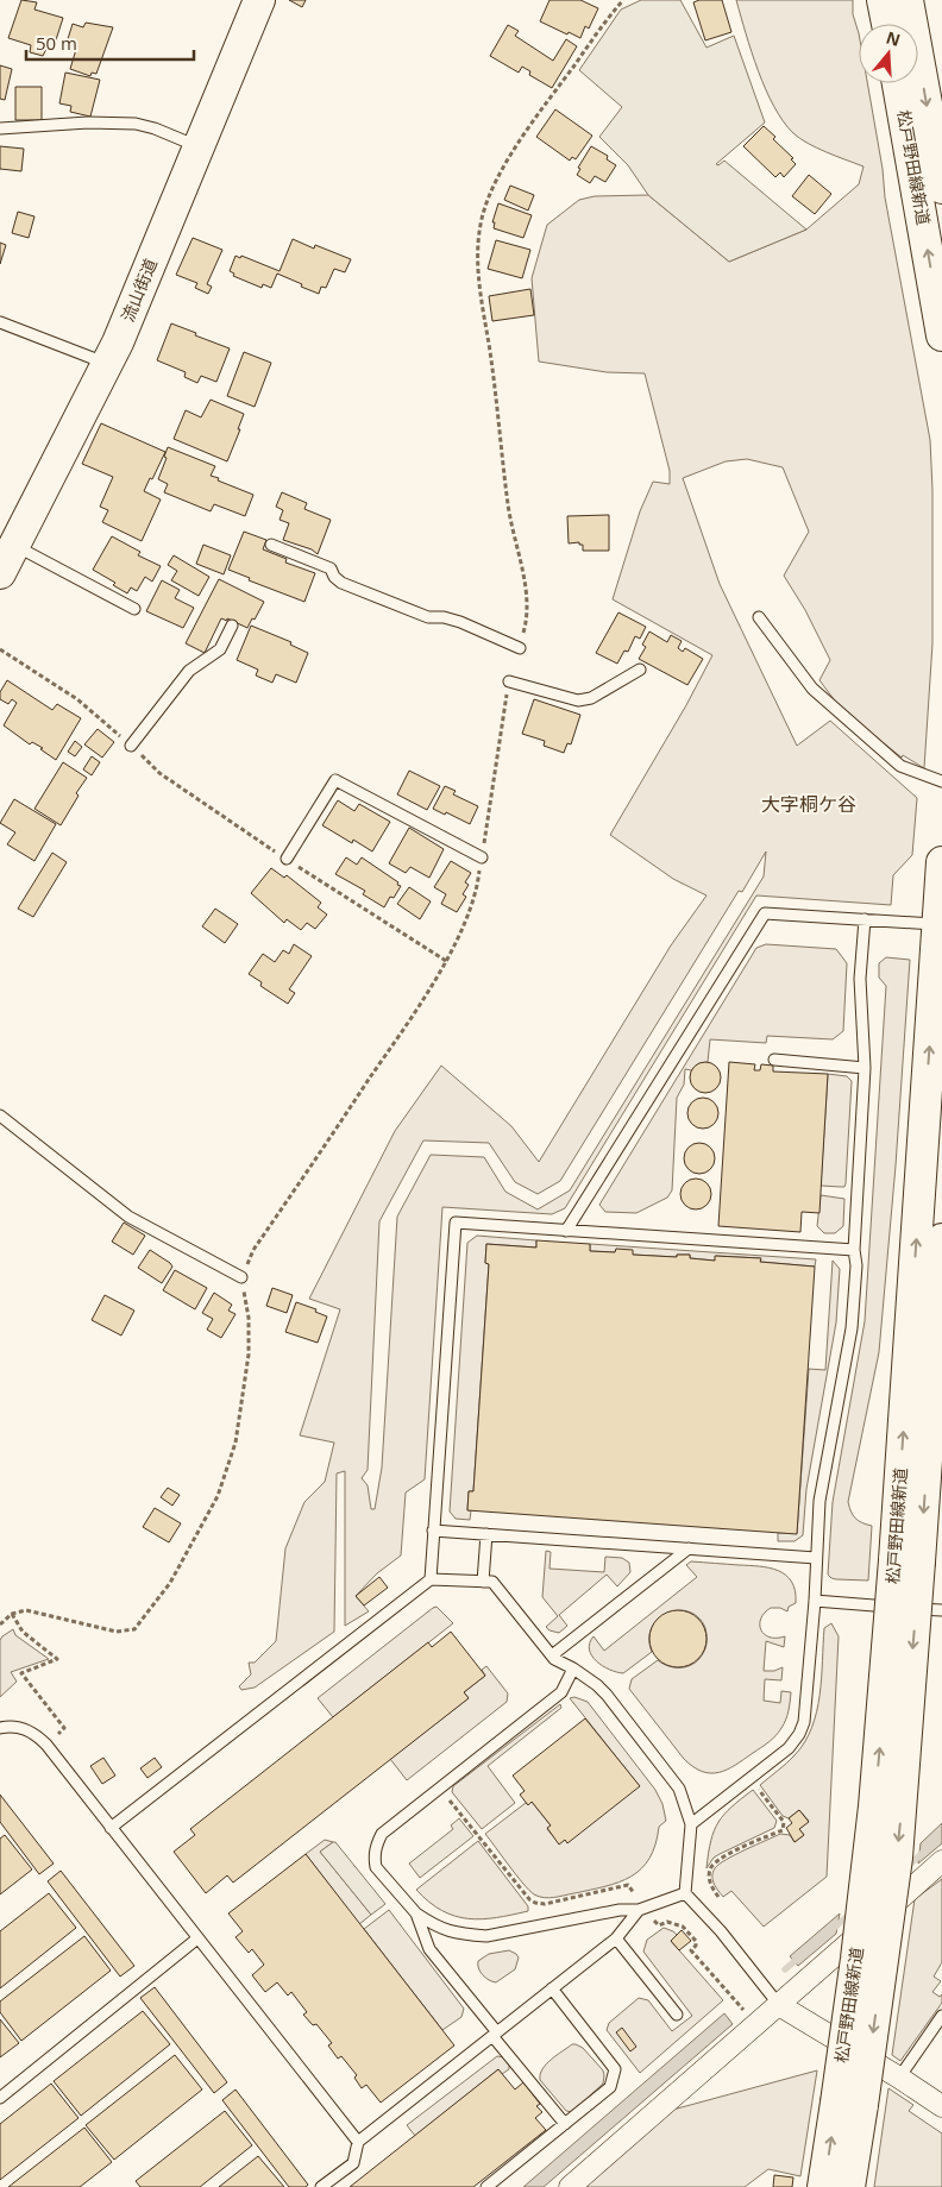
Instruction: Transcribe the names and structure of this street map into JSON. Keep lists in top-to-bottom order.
{
  "streets": {
    "main road": ["松戸野田線新道", "流山街道"]
  },
  "districts": ["大字桐ケ谷"],
  "scale_bar": "50 m",
  "north": "top"
}
